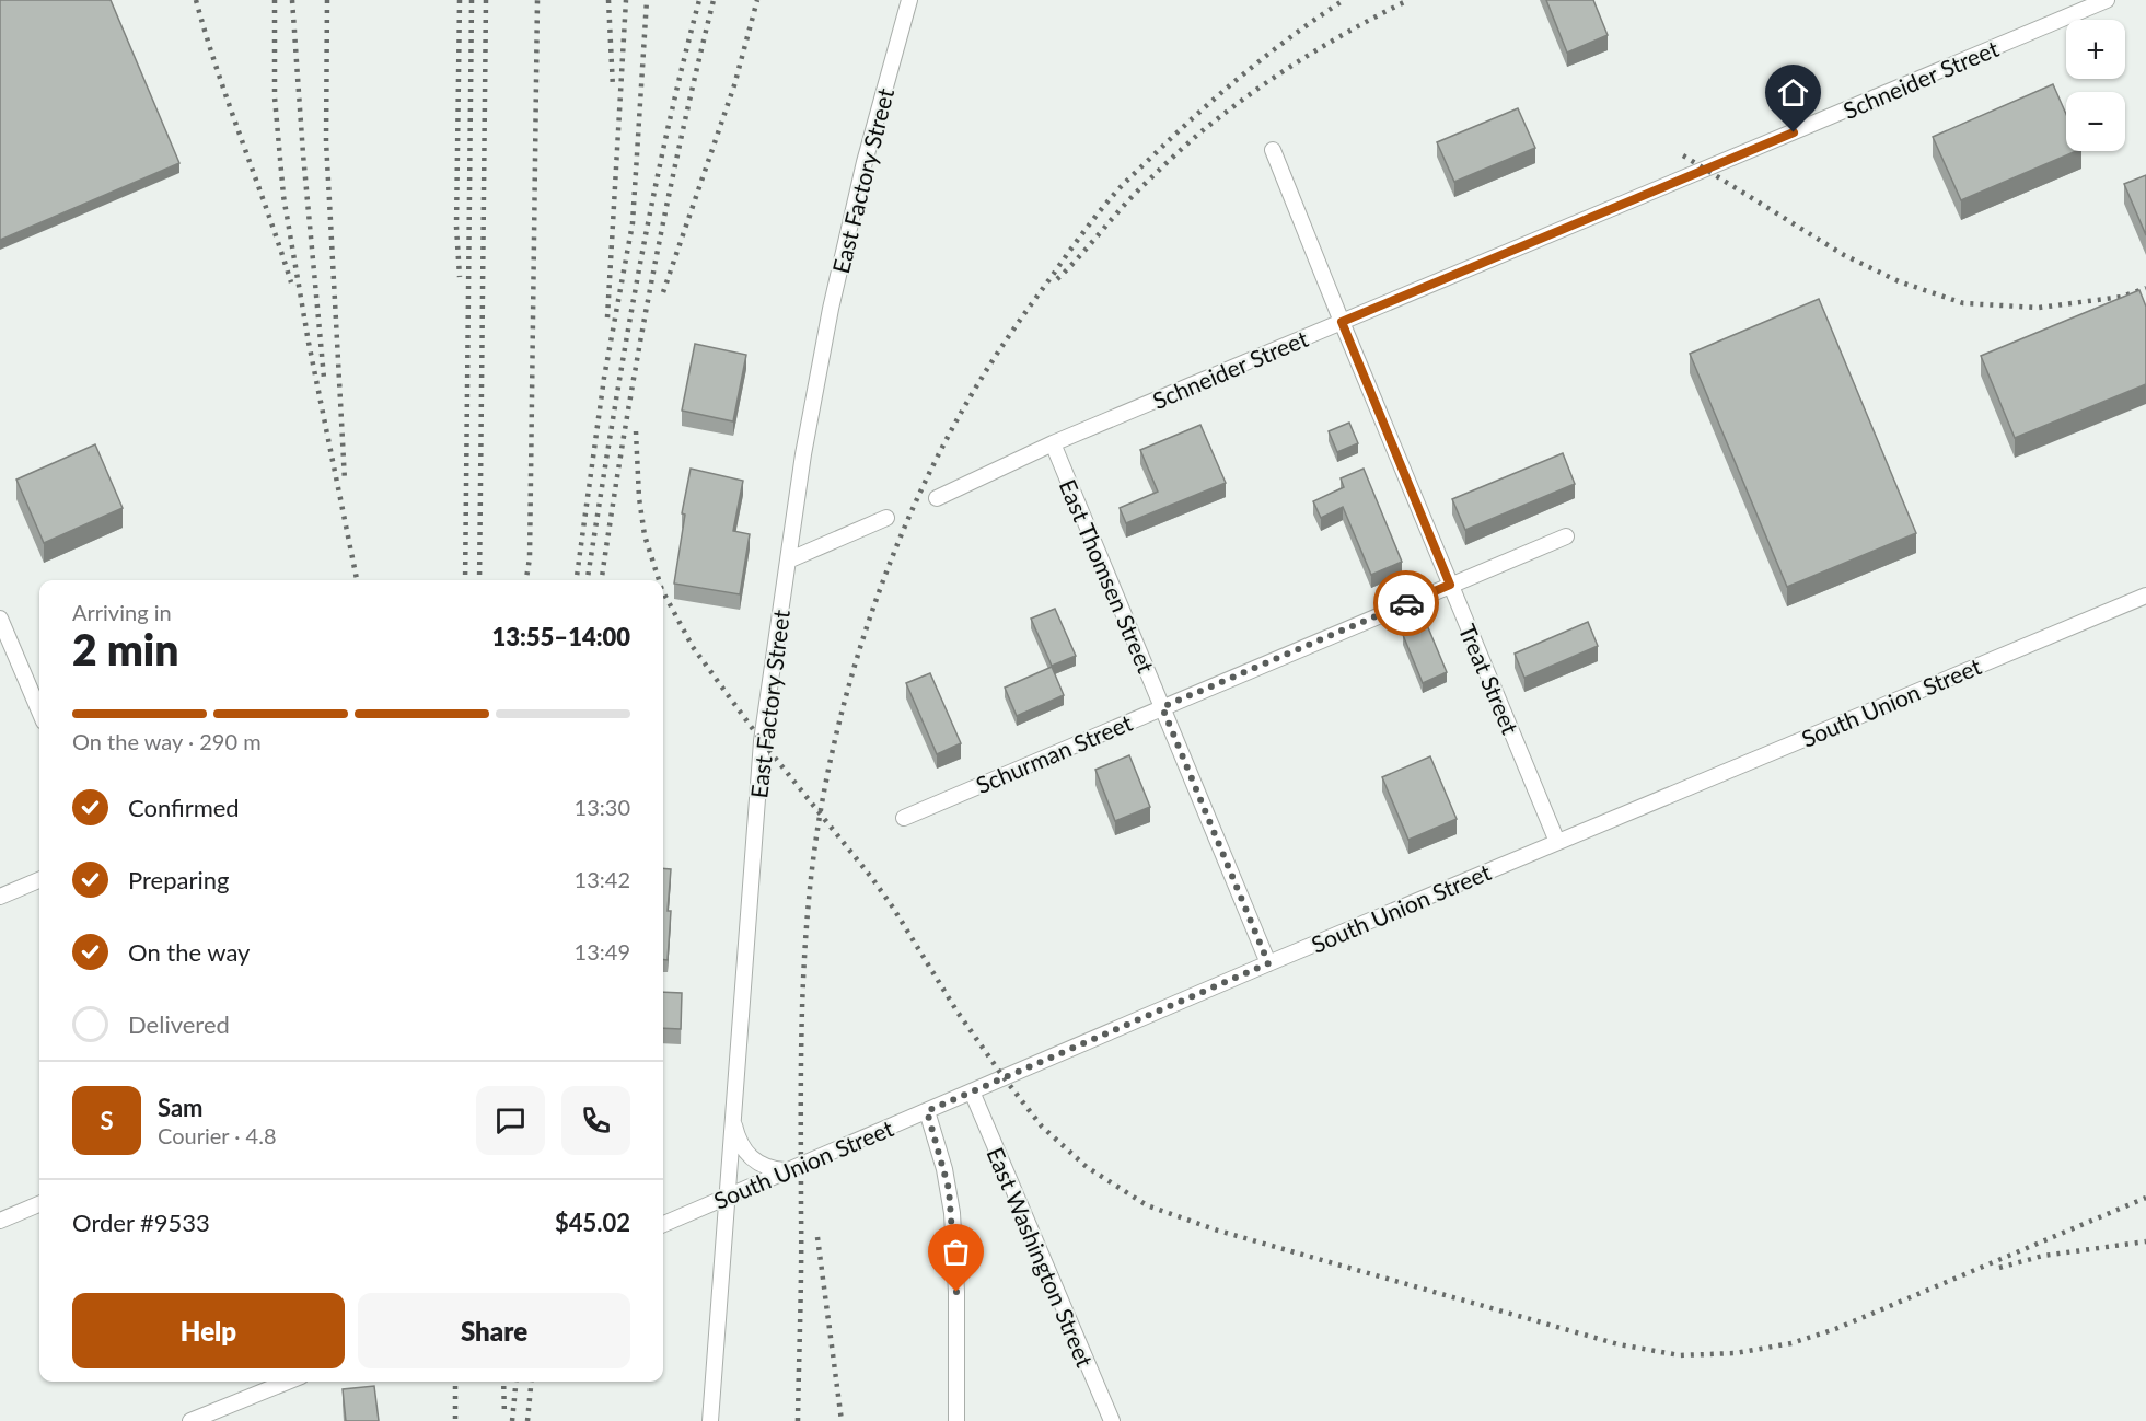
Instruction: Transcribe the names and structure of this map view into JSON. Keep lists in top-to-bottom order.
{
  "streets": {
    "street": [
      "Schneider Street",
      "East Factory Street",
      "East Thomsen Street",
      "Treat Street",
      "South Union Street",
      "Schurman Street",
      "East Washington Street"
    ]
  },
  "crossings": [
    ["Schneider Street", "East Thomsen Street"],
    ["Schneider Street", "Treat Street"],
    ["East Factory Street", "South Union Street"],
    ["East Thomsen Street", "South Union Street"],
    ["East Thomsen Street", "Schurman Street"],
    ["Treat Street", "South Union Street"],
    ["Treat Street", "Schurman Street"],
    ["South Union Street", "East Washington Street"]
  ],
  "page": {
    "map_buttons": ["+", "−"],
    "heading": ["2 min", "Arriving in", "13:55–14:00"],
    "panel": [
      "Sam",
      "Courier · 4.8",
      "Order #9533",
      "$45.02"
    ],
    "bar": "On the way · 290 m",
    "list": [
      ["Confirmed", "13:30"],
      ["Preparing", "13:42"],
      ["On the way", "13:49"],
      "Delivered"
    ],
    "round": "S",
    "buttons": ["Help", "Share"]
  }
}
